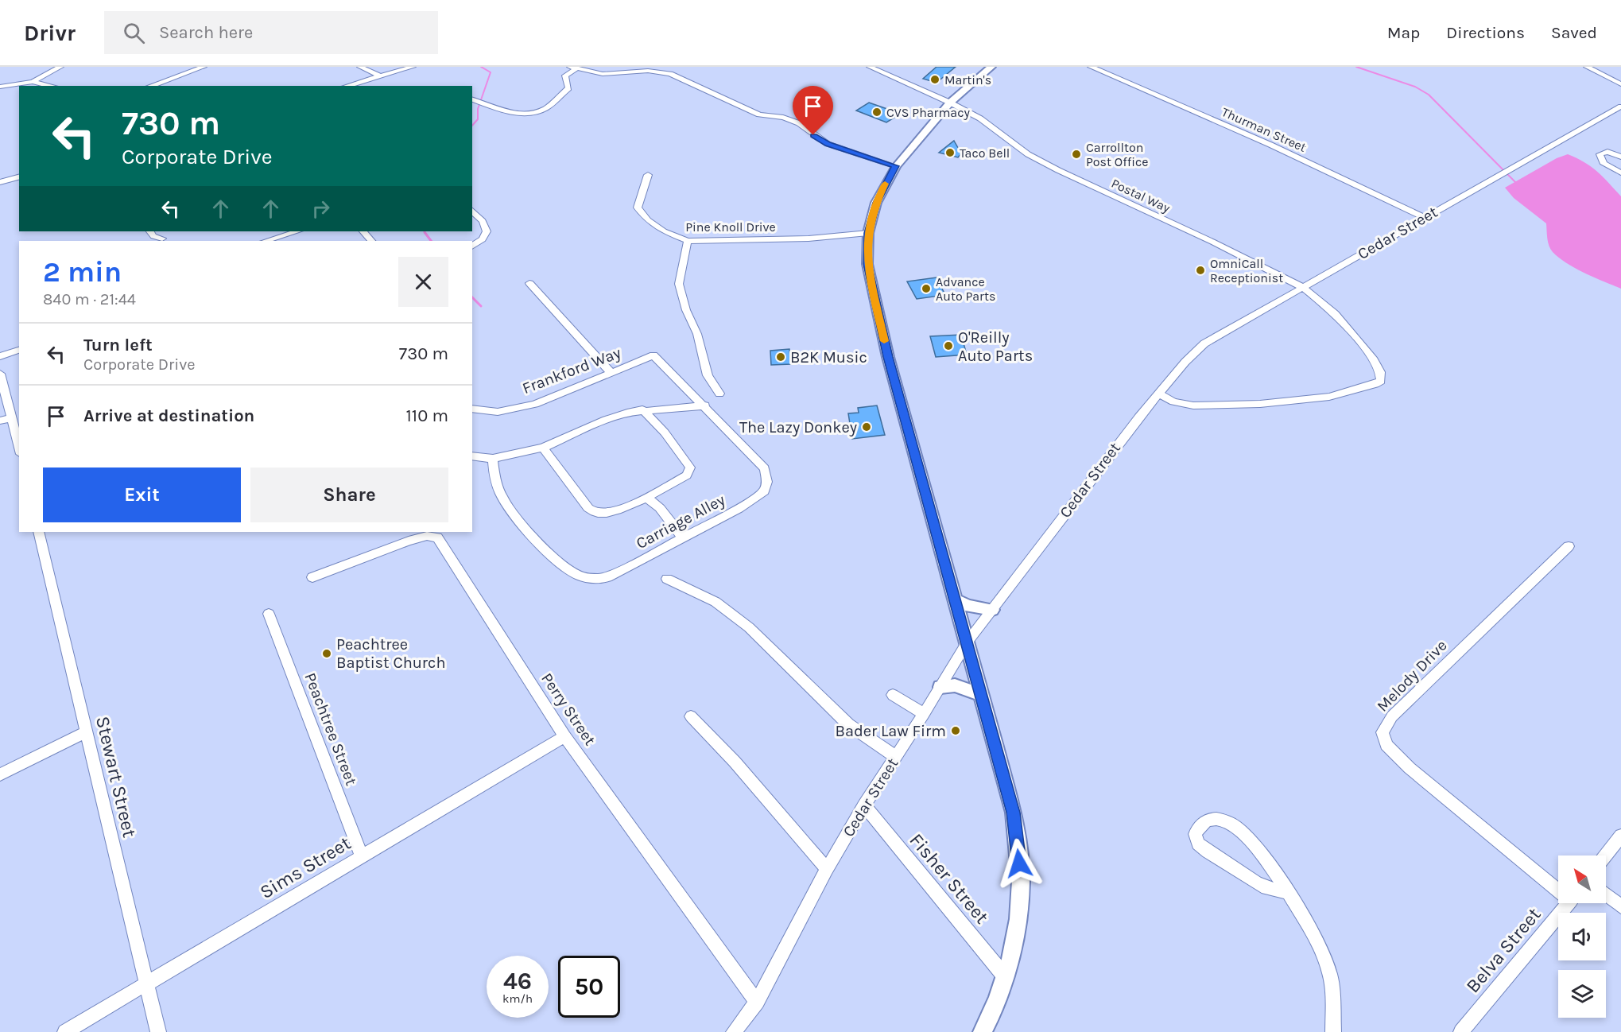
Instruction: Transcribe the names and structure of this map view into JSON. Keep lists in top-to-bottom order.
{
  "streets": {
    "street": [
      "Thurman Street",
      "Postal Way",
      "Pine Knoll Drive",
      "Cedar Street",
      "Frankford Way",
      "Carriage Alley",
      "Melody Drive",
      "Perry Street",
      "Peachtree Street",
      "Stewart Street",
      "Sims Street",
      "Fisher Street",
      "Belva Street"
    ]
  },
  "crossings": [
    ["Thurman Street", "Cedar Street"],
    ["Postal Way", "Cedar Street"],
    ["Cedar Street", "Perry Street"],
    ["Cedar Street", "Fisher Street"],
    ["Frankford Way", "Carriage Alley"],
    ["Perry Street", "Sims Street"],
    ["Peachtree Street", "Sims Street"],
    ["Stewart Street", "Sims Street"]
  ],
  "places": [
    "Martin's",
    "CVS Pharmacy",
    "Taco Bell",
    "Carrollton Post Office",
    "OmniCall Receptionist",
    "Advance Auto Parts",
    "O'Reilly Auto Parts",
    "B2K Music",
    "The Lazy Donkey",
    "Peachtree Baptist Church",
    "Bader Law Firm"
  ],
  "north": "top left",
  "page": {
    "header": "Drivr",
    "search": "Search here",
    "nav": ["Map", "Directions", "Saved"],
    "turn": ["730 m", "Corporate Drive"],
    "heading": ["2 min", "840 m · 21:44"],
    "list": [
      {
        "name": "Turn left",
        "note": "Corporate Drive",
        "value": "730 m"
      },
      {
        "name": "Arrive at destination",
        "value": "110 m"
      }
    ],
    "buttons": ["Exit", "Share"],
    "speed": "46 km/h",
    "limit": "50"
  }
}
